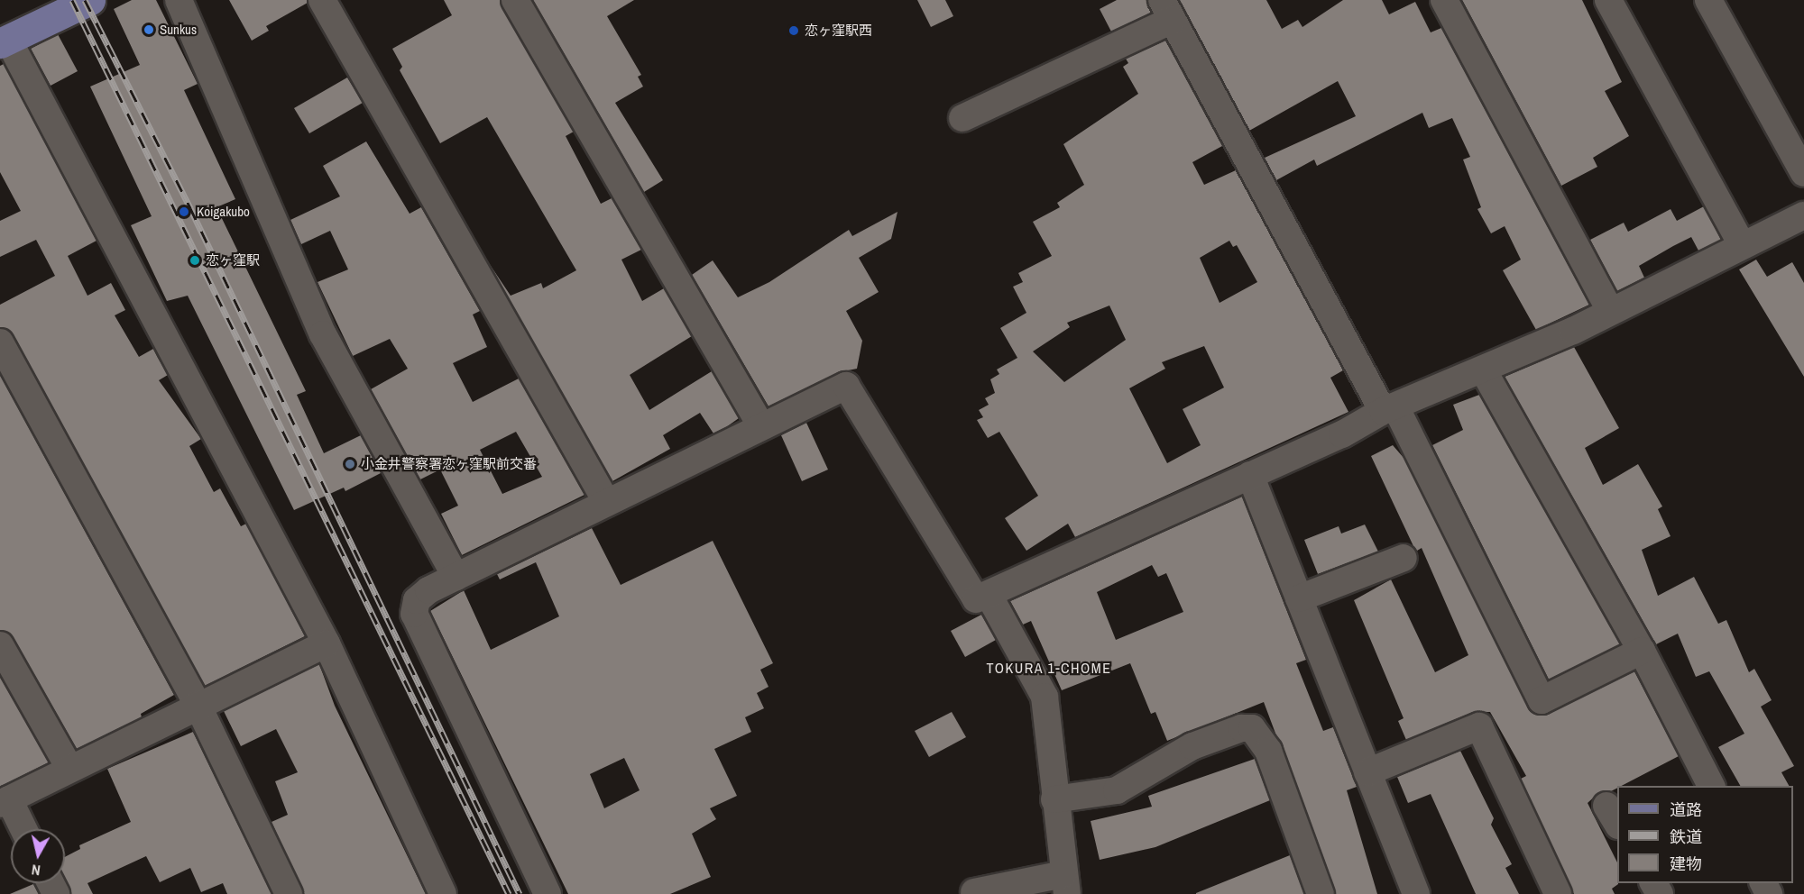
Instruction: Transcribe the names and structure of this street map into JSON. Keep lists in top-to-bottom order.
{
  "districts": ["TOKURA 1-CHOME"],
  "places": [
    "Sunkus",
    "恋ヶ窪駅西",
    "Koigakubo",
    "恋ヶ窪駅",
    "小金井警察署恋ヶ窪駅前交番"
  ],
  "legend": ["道路", "鉄道", "建物"],
  "north": "bottom"
}
